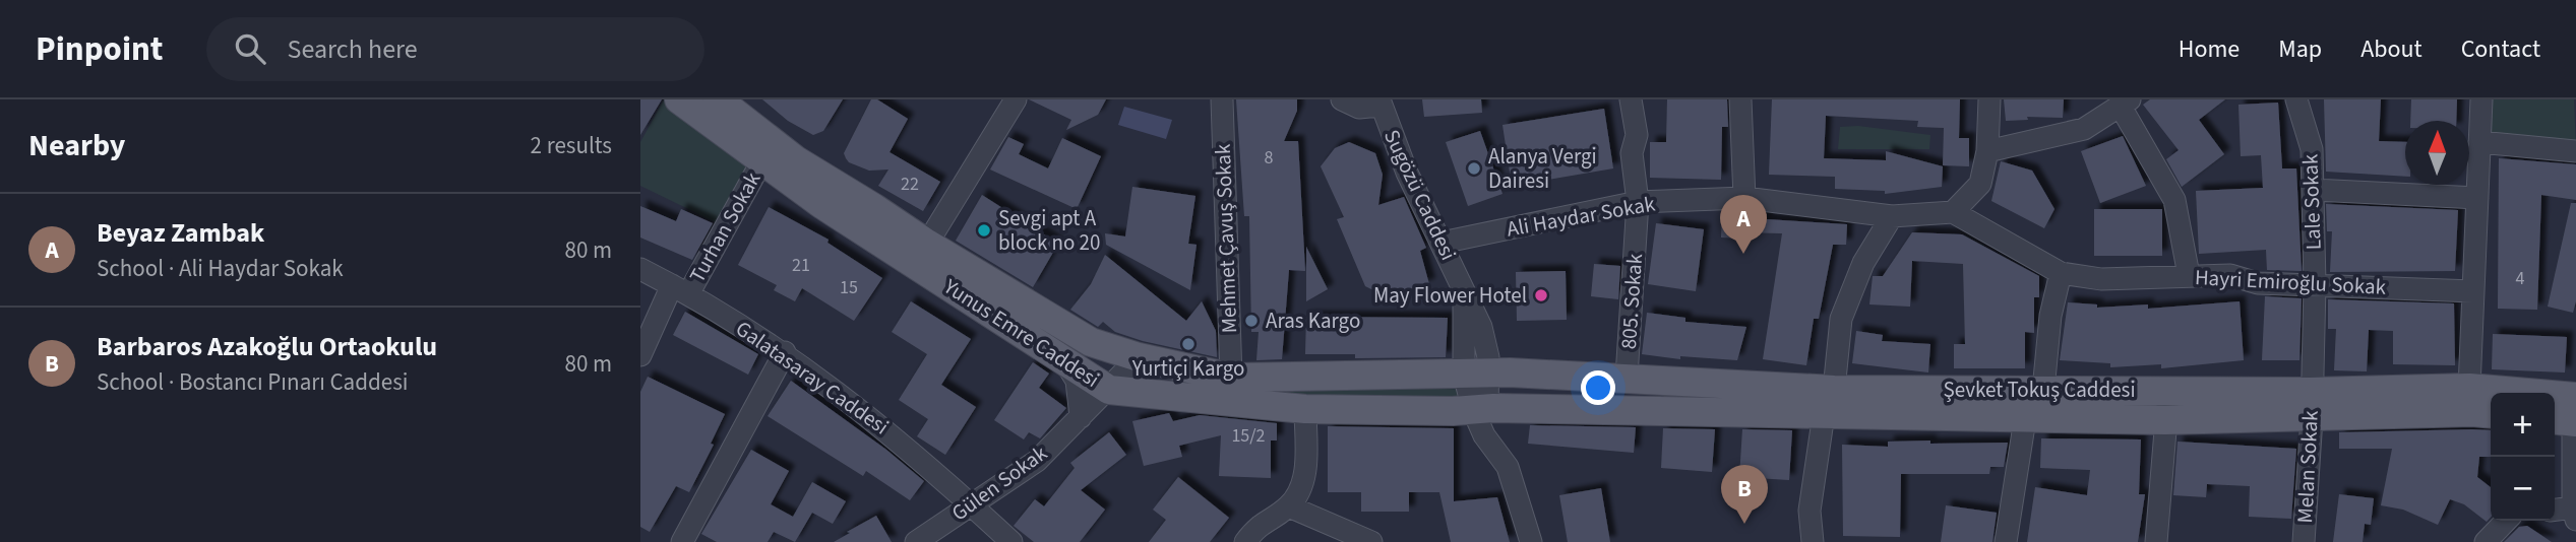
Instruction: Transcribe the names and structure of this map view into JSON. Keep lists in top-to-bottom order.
{
  "streets": {
    "main road": ["Yunus Emre Caddesi", "Şevket Tokuş Caddesi"],
    "street": [
      "Sugözü Caddesi",
      "Lale Sokak",
      "Ali Haydar Sokak",
      "Turhan Sokak",
      "Mehmet Çavuş Sokak",
      "Hayri Emiroğlu Sokak",
      "805. Sokak",
      "Galatasaray Caddesi",
      "Melan Sokak",
      "Gülen Sokak"
    ]
  },
  "crossings": [
    ["Sugözü Caddesi", "Ali Haydar Sokak"],
    ["Sugözü Caddesi", "Yunus Emre Caddesi"],
    ["Sugözü Caddesi", "Şevket Tokuş Caddesi"],
    ["Lale Sokak", "Hayri Emiroğlu Sokak"],
    ["Lale Sokak", "Şevket Tokuş Caddesi"],
    ["Lale Sokak", "Melan Sokak"],
    ["Ali Haydar Sokak", "Hayri Emiroğlu Sokak"],
    ["Ali Haydar Sokak", "805. Sokak"],
    ["Turhan Sokak", "Yunus Emre Caddesi"],
    ["Turhan Sokak", "Galatasaray Caddesi"],
    ["Mehmet Çavuş Sokak", "Yunus Emre Caddesi"],
    ["805. Sokak", "Şevket Tokuş Caddesi"],
    ["Yunus Emre Caddesi", "Şevket Tokuş Caddesi"],
    ["Yunus Emre Caddesi", "Gülen Sokak"],
    ["Galatasaray Caddesi", "Gülen Sokak"],
    ["Şevket Tokuş Caddesi", "Melan Sokak"]
  ],
  "places": [
    "Alanya Vergi Dairesi",
    "Sevgi apt A block no 20",
    "May Flower Hotel",
    "Aras Kargo",
    "Yurtiçi Kargo"
  ],
  "house_numbers": [
    "8",
    "22",
    "21",
    "4",
    "15",
    "15/2"
  ],
  "north": "top",
  "page": {
    "header": "Pinpoint",
    "search": "Search here",
    "nav": [
      "Home",
      "Map",
      "About",
      "Contact"
    ],
    "heading": ["Nearby", "2 results"],
    "list": [
      {
        "mark": "A",
        "name": "Beyaz Zambak",
        "note": "School · Ali Haydar Sokak",
        "value": "80 m"
      },
      {
        "mark": "B",
        "name": "Barbaros Azakoğlu Ortaokulu",
        "note": "School · Bostancı Pınarı Caddesi",
        "value": "80 m"
      }
    ],
    "pins": ["A", "B"],
    "map_buttons": ["+", "−"]
  }
}
